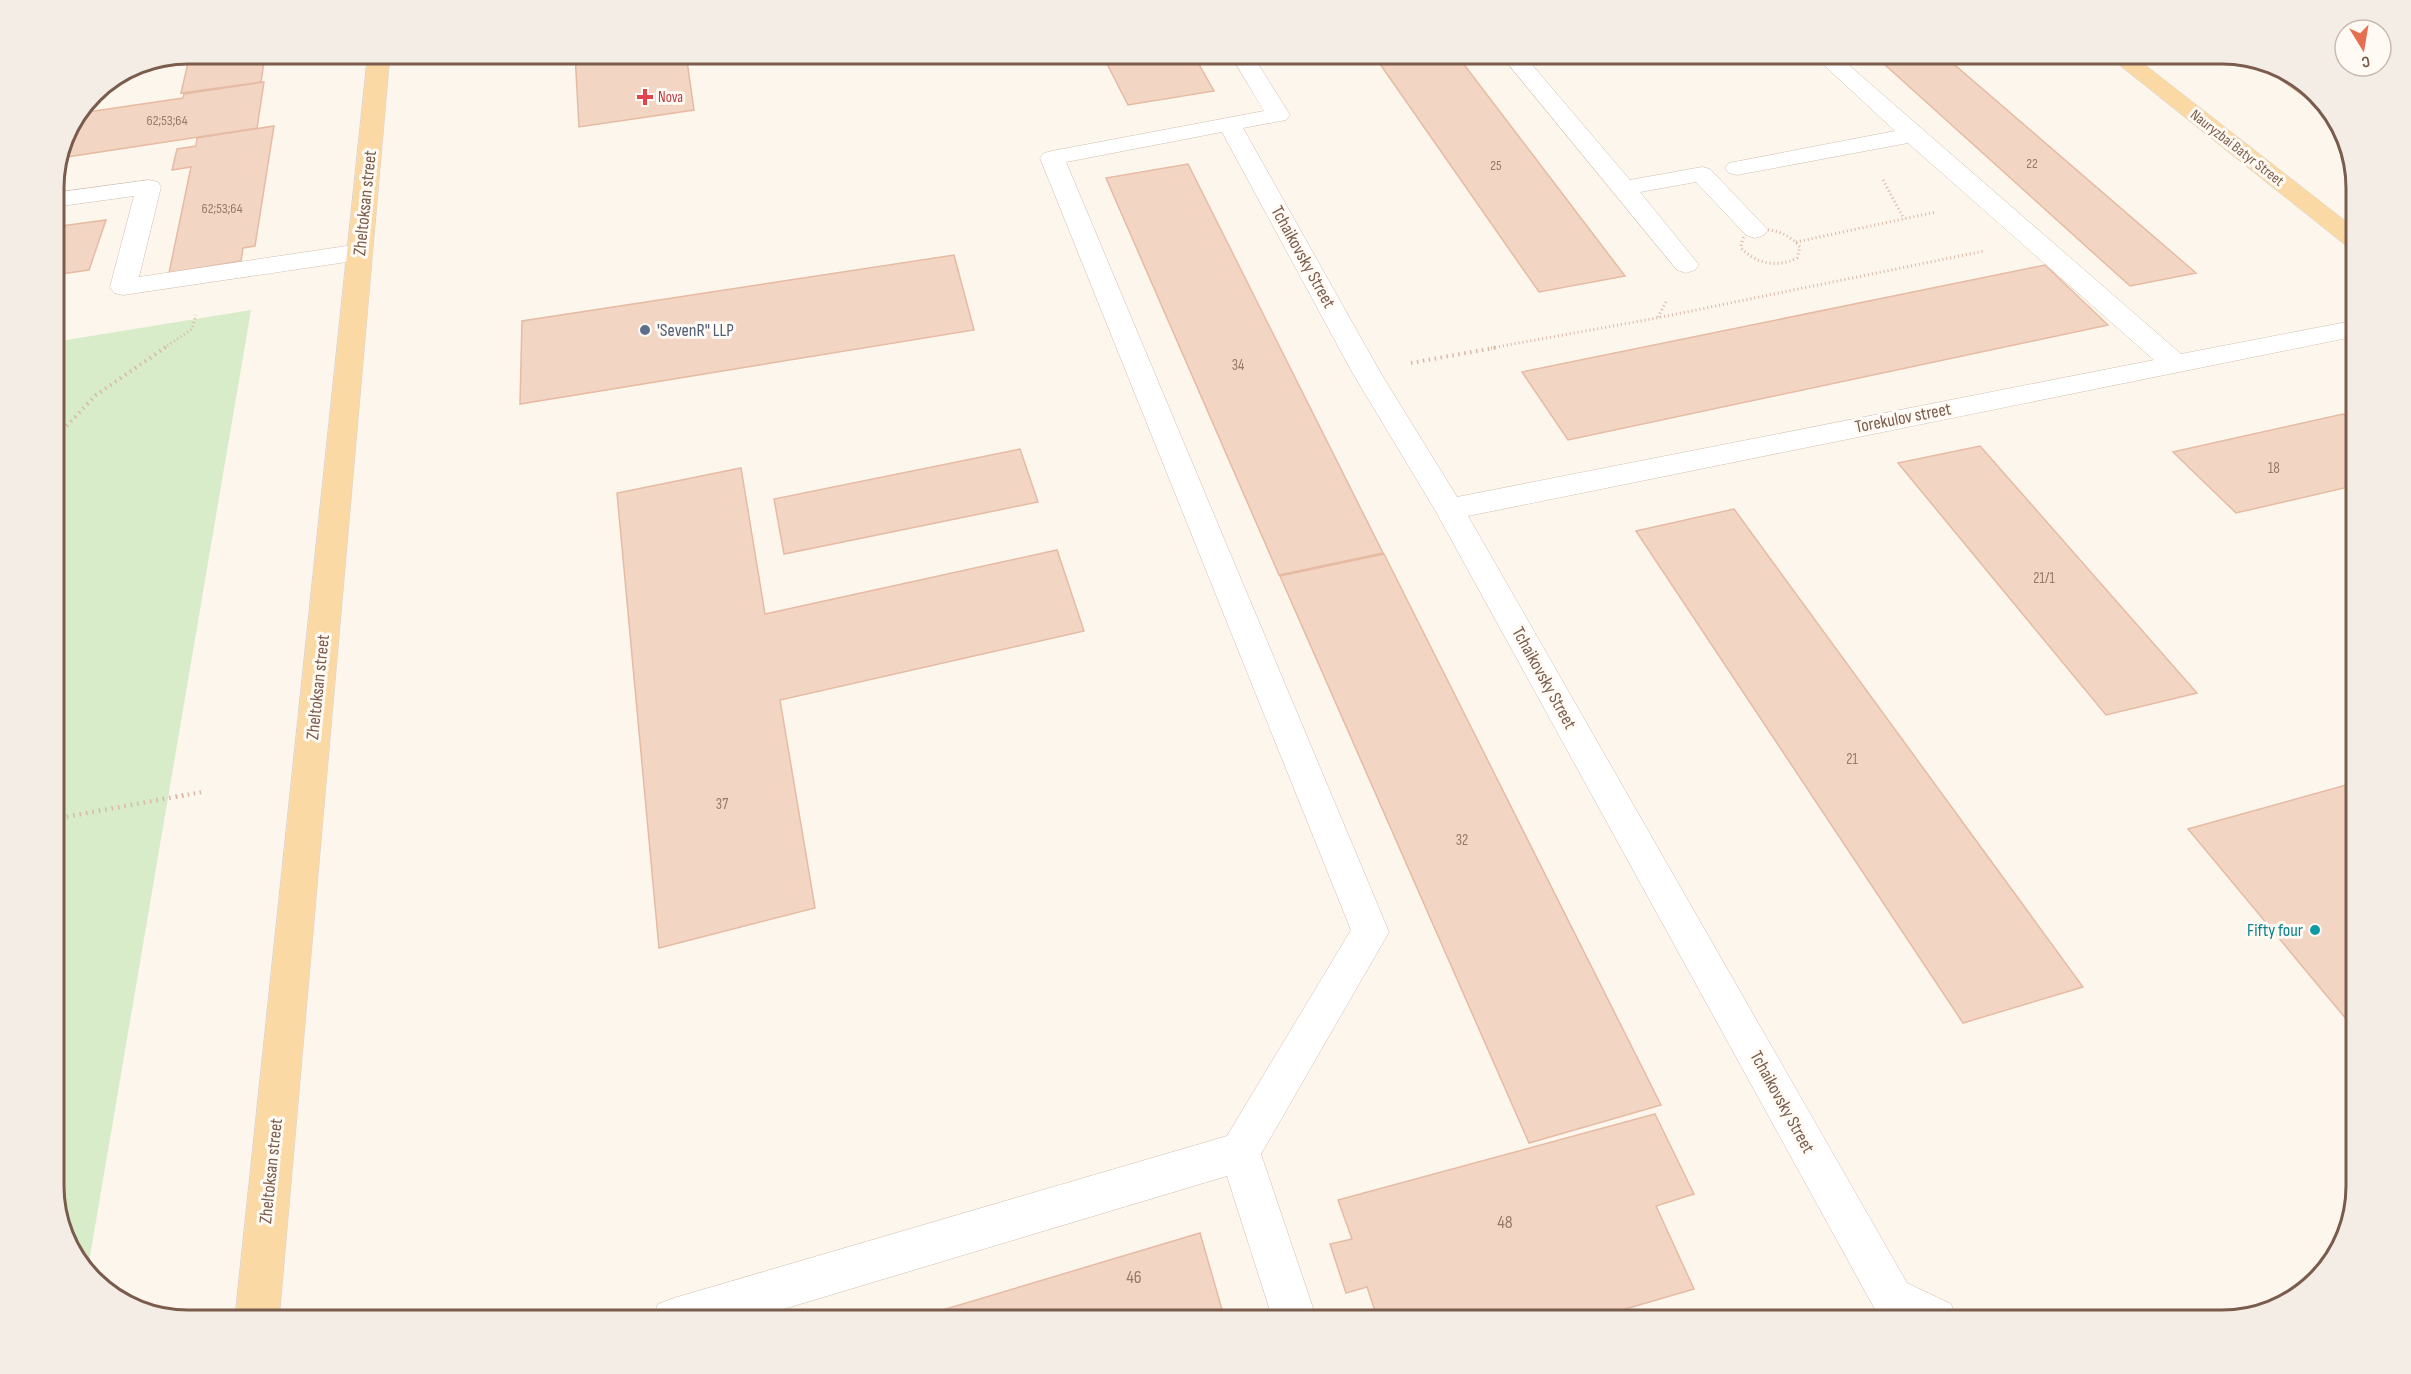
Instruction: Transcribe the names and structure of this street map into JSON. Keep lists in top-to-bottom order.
{
  "streets": {
    "main road": ["Nauryzbai Batyr Street", "Zheltoksan street"],
    "street": ["Tchaikovsky Street", "Torekulov street"]
  },
  "crossings": [
    ["Tchaikovsky Street", "Torekulov street"]
  ],
  "places": {
    "health": ["Nova"],
    "other": ["'SevenR\" LLP", "Fifty four"]
  },
  "house_numbers": [
    "62;53;64",
    "22",
    "25",
    "62;53;64",
    "34",
    "18",
    "21/1",
    "21",
    "37",
    "32",
    "48",
    "46"
  ],
  "north": "bottom"
}
